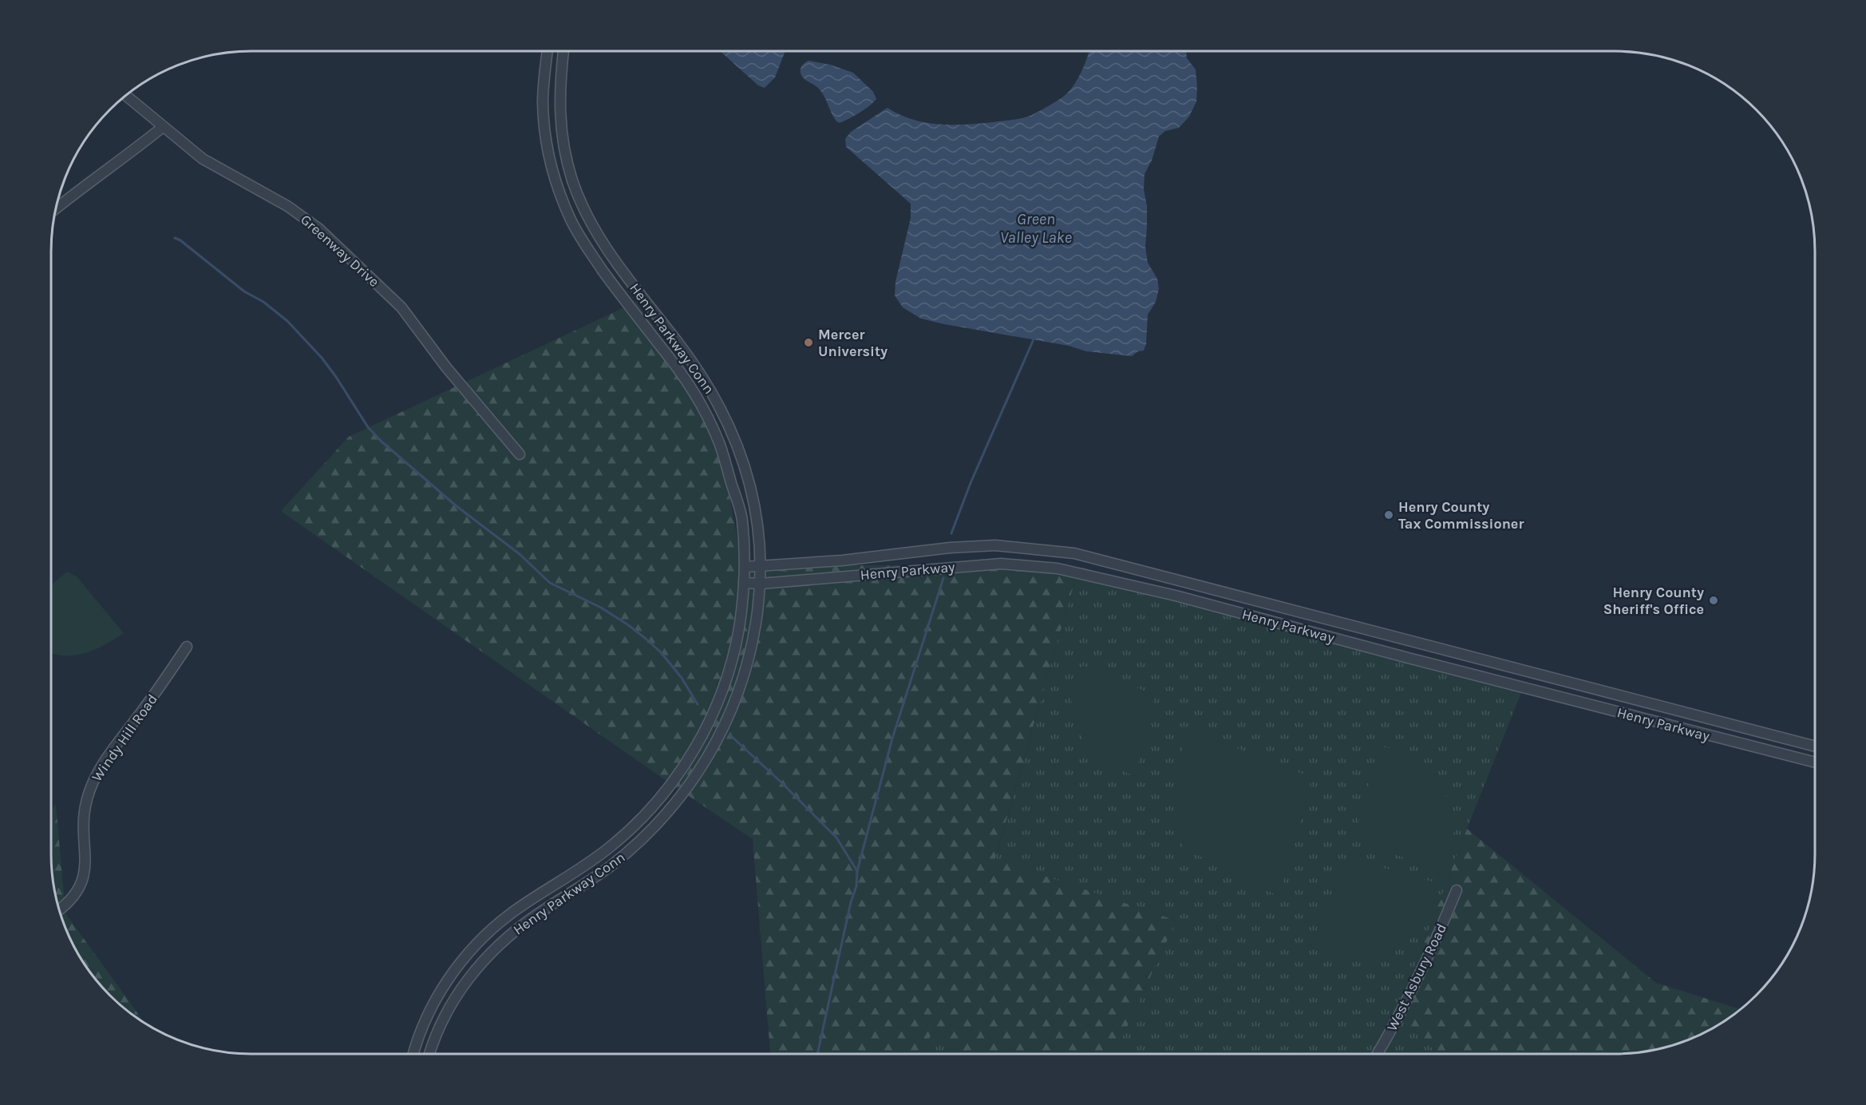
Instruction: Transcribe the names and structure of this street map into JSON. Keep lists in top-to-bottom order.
{
  "streets": {
    "street": [
      "Greenway Drive",
      "Henry Parkway Conn",
      "Henry Parkway",
      "Windy Hill Road",
      "West Asbury Road"
    ]
  },
  "crossings": [
    ["Henry Parkway Conn", "Henry Parkway"]
  ],
  "water": ["Green Valley Lake"],
  "places": ["Mercer University", "Henry County Tax Commissioner", "Henry County Sheriff's Office"]
}
